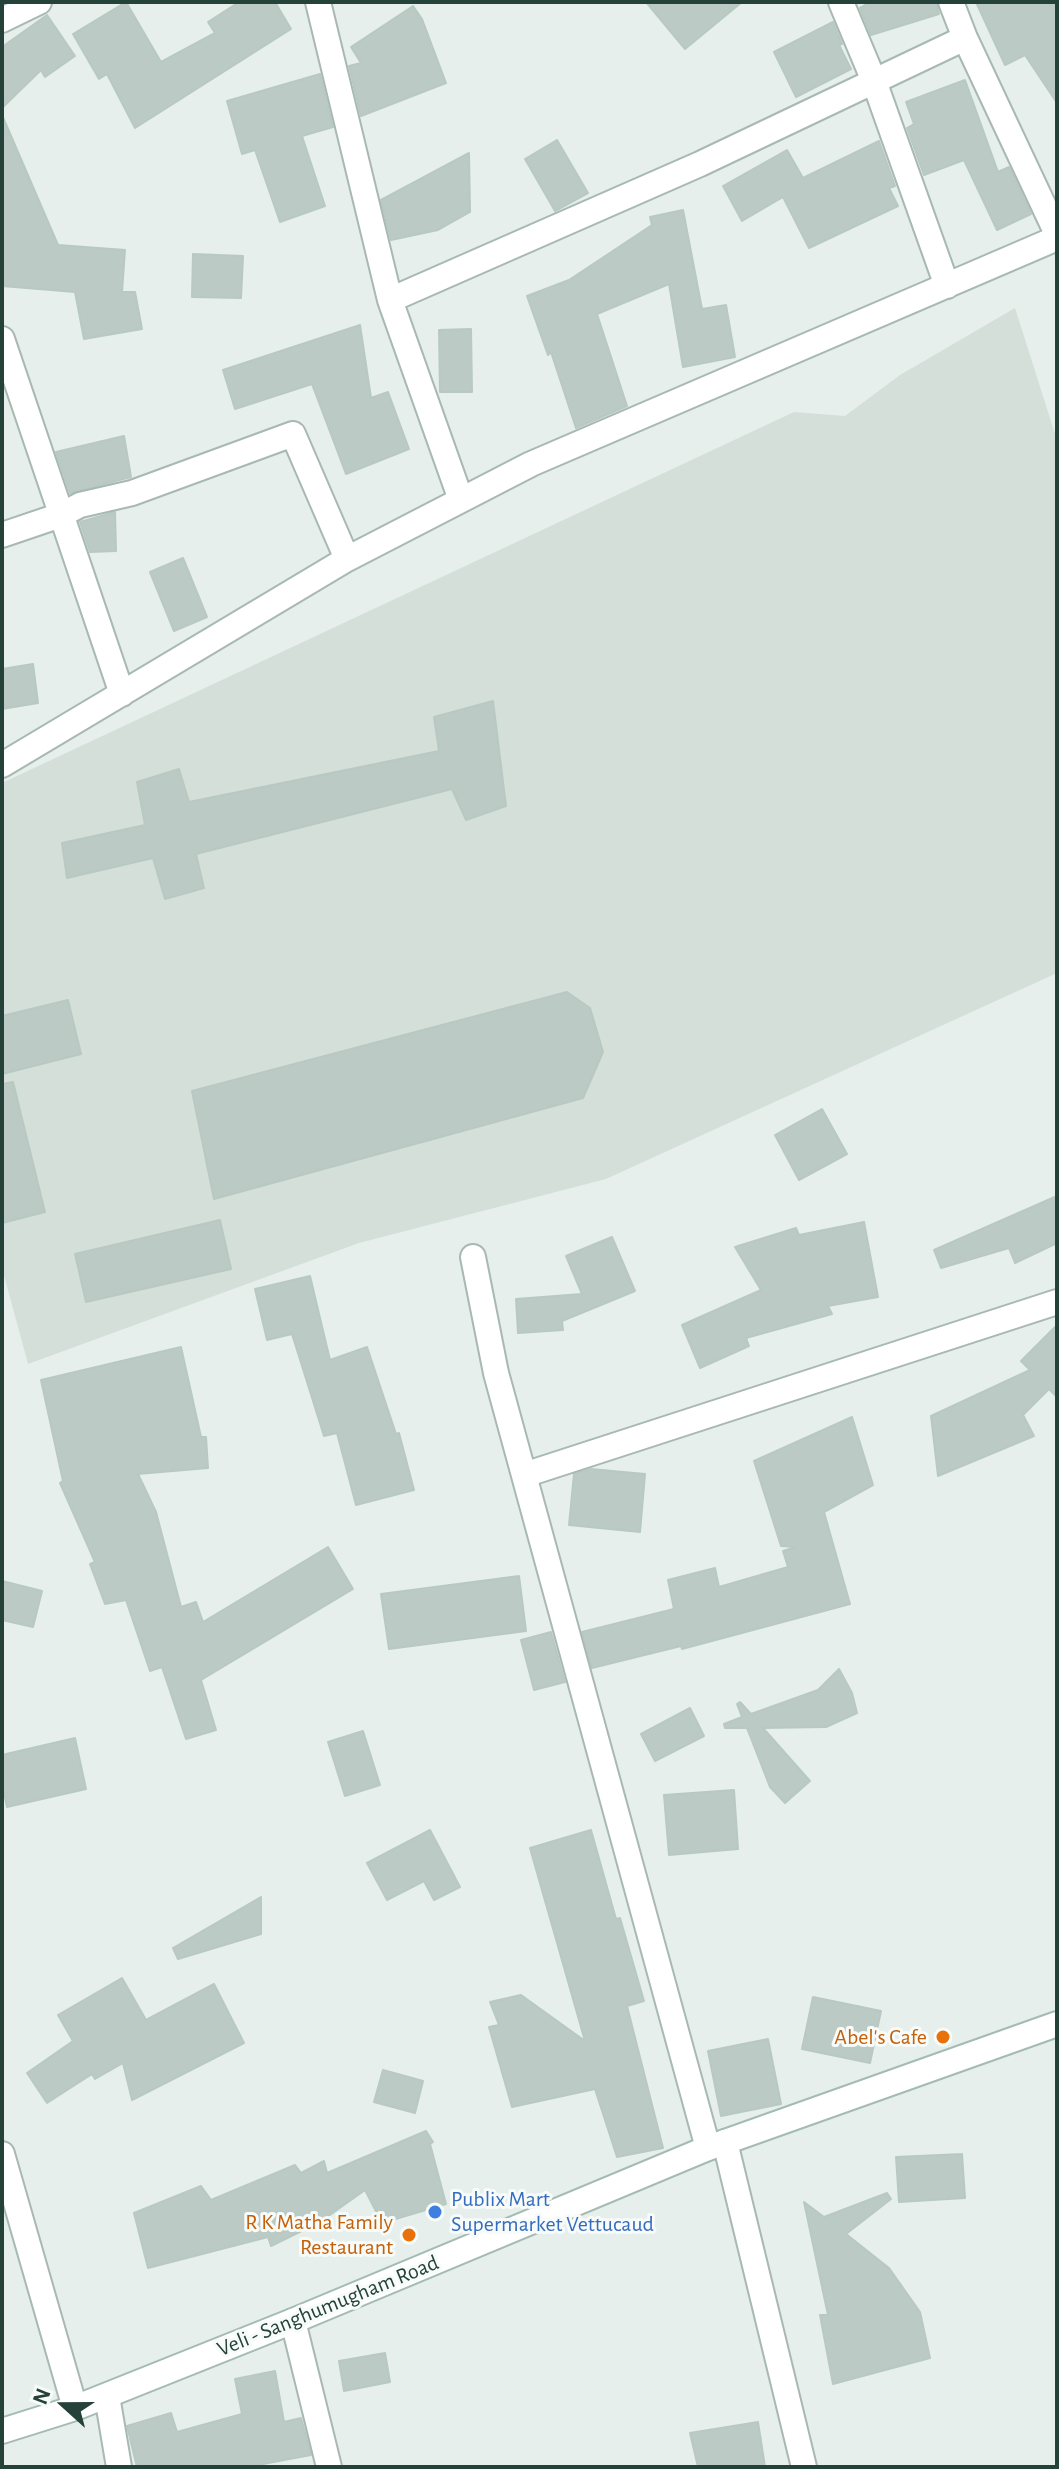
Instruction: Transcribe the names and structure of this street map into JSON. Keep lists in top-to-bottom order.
{
  "streets": {
    "street": ["Veli - Sanghumugham Road"]
  },
  "places": ["Abel's Cafe", "Publix Mart Supermarket Vettucaud", "R K Matha Family Restaurant"],
  "north": "left"
}
